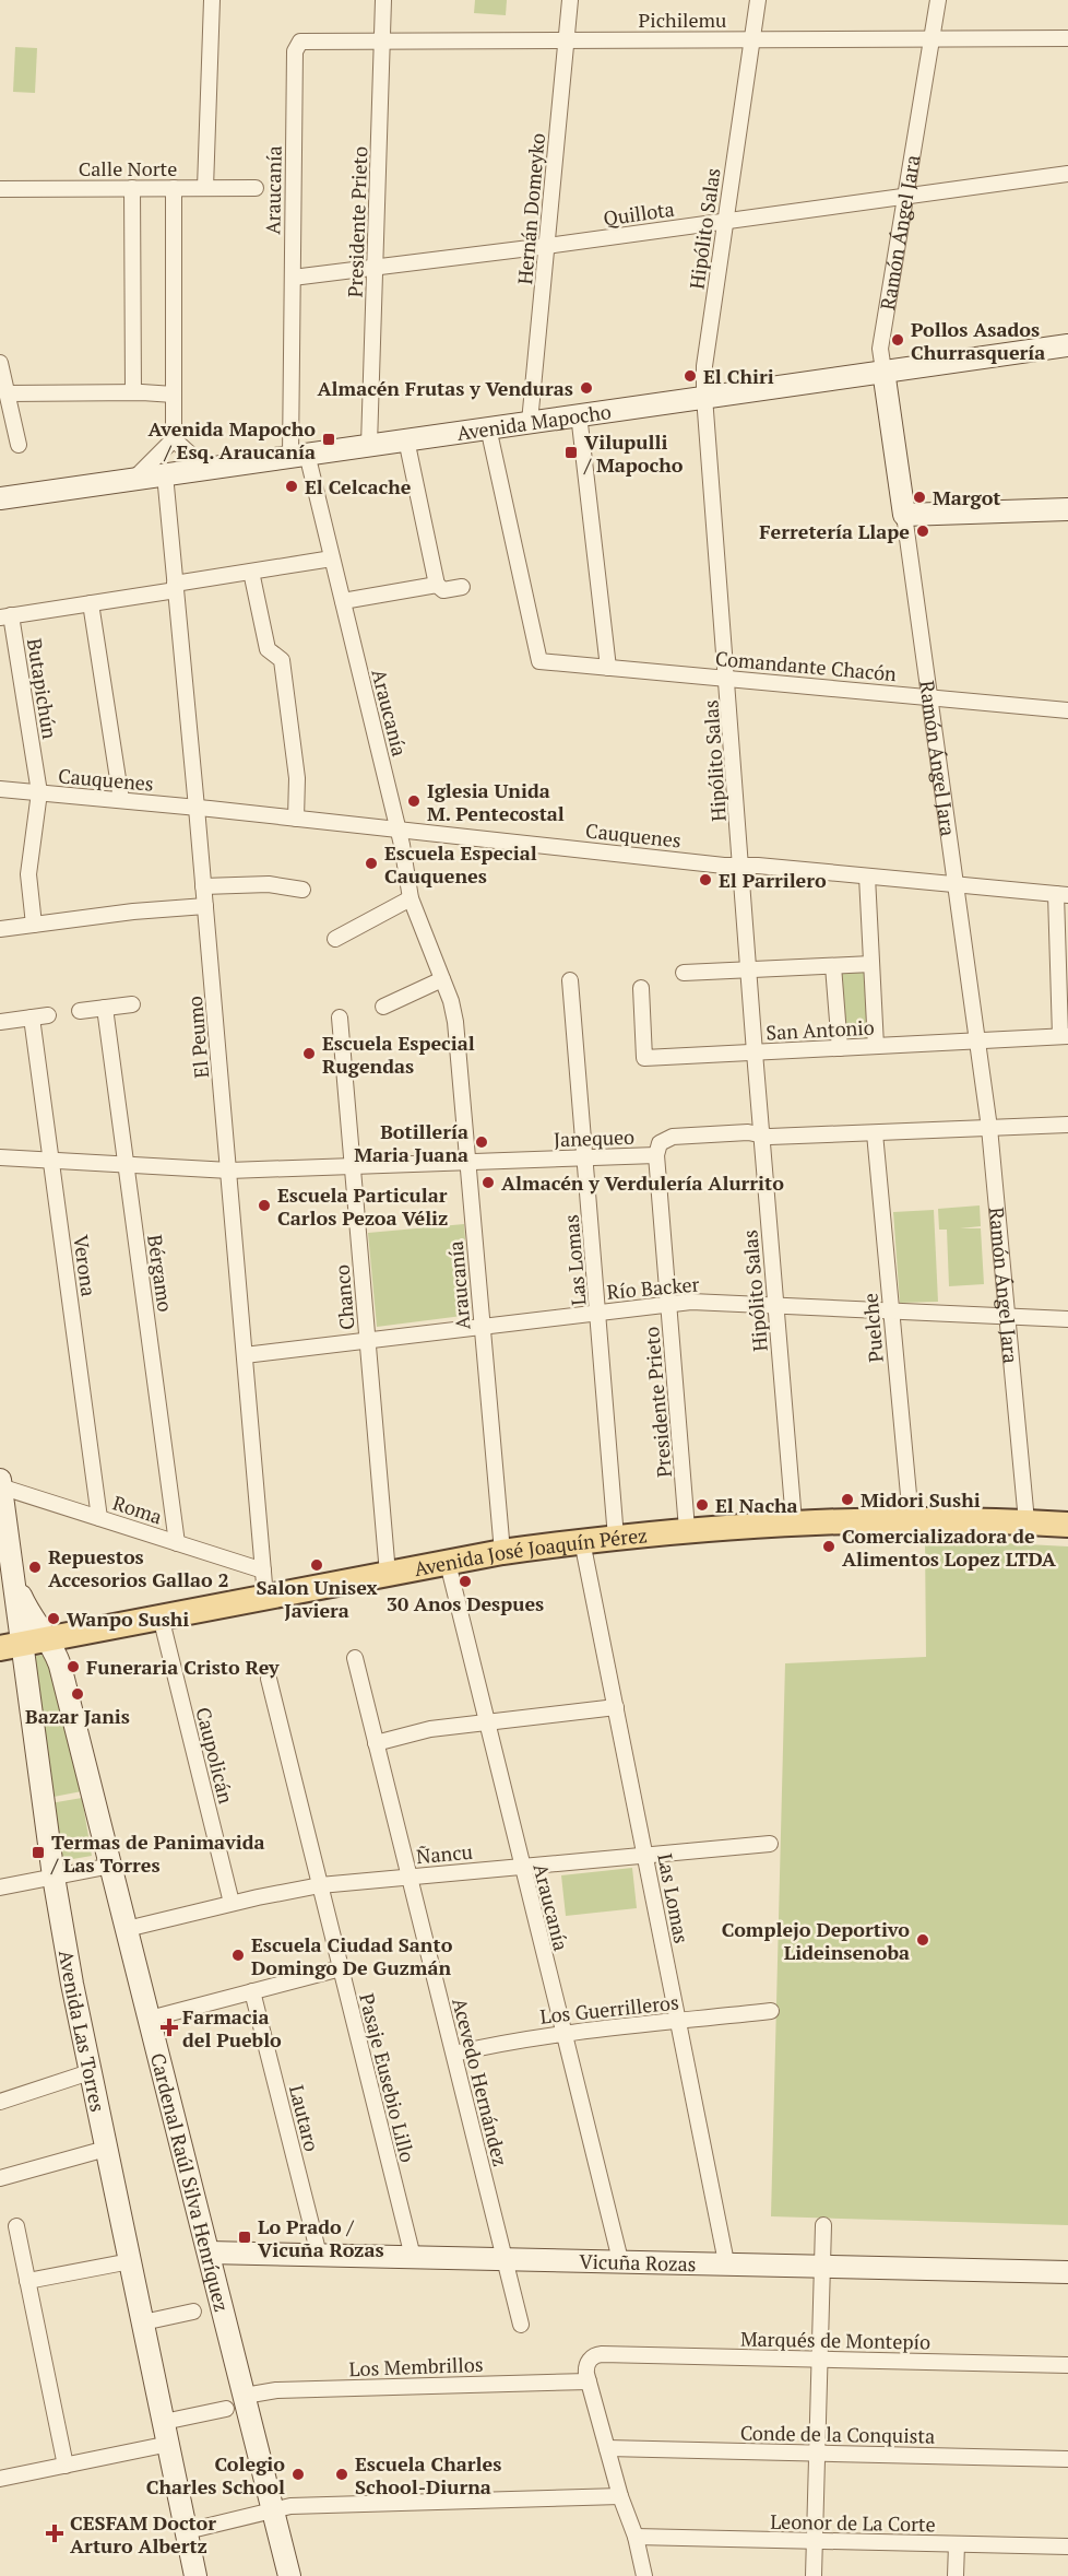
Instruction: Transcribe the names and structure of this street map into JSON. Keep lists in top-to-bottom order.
{
  "streets": {
    "main road": [
      "Ramón Ángel Jara",
      "Avenida Mapocho",
      "Avenida José Joaquín Pérez",
      "Avenida Las Torres",
      "Cardenal Raúl Silva Henríquez",
      "Vicuña Rozas"
    ],
    "street": [
      "Pichilemu",
      "Calle Norte",
      "Araucanía",
      "Hernán Domeyko",
      "Quillota",
      "Presidente Prieto",
      "Hipólito Salas",
      "Comandante Chacón",
      "Butapichún",
      "Cauquenes",
      "San Antonio",
      "El Peumo",
      "Janequeo",
      "Las Lomas",
      "Verona",
      "Bérgamo",
      "Río Backer",
      "Chanco",
      "Puelche",
      "Roma",
      "Caupolicán",
      "Ñancu",
      "Los Guerrilleros",
      "Pasaje Eusebio Lillo",
      "Acevedo Hernández",
      "Lautaro",
      "Marqués de Montepío",
      "Los Membrillos",
      "Conde de la Conquista",
      "Leonor de La Corte"
    ]
  },
  "crossings": [
    ["Pichilemu", "Araucanía"],
    ["Pichilemu", "Hernán Domeyko"],
    ["Pichilemu", "Presidente Prieto"],
    ["Pichilemu", "Hipólito Salas"],
    ["Pichilemu", "Ramón Ángel Jara"],
    ["Araucanía", "Quillota"],
    ["Araucanía", "Avenida Mapocho"],
    ["Araucanía", "Cauquenes"],
    ["Araucanía", "Janequeo"],
    ["Araucanía", "Río Backer"],
    ["Araucanía", "Avenida José Joaquín Pérez"],
    ["Araucanía", "Ñancu"],
    ["Araucanía", "Los Guerrilleros"],
    ["Araucanía", "Vicuña Rozas"],
    ["Hernán Domeyko", "Quillota"],
    ["Hernán Domeyko", "Avenida Mapocho"],
    ["Quillota", "Presidente Prieto"],
    ["Quillota", "Hipólito Salas"],
    ["Quillota", "Ramón Ángel Jara"],
    ["Presidente Prieto", "Avenida Mapocho"],
    ["Presidente Prieto", "Janequeo"],
    ["Presidente Prieto", "Río Backer"],
    ["Presidente Prieto", "Avenida José Joaquín Pérez"],
    ["Hipólito Salas", "Avenida Mapocho"],
    ["Hipólito Salas", "Comandante Chacón"],
    ["Hipólito Salas", "Cauquenes"],
    ["Hipólito Salas", "San Antonio"],
    ["Hipólito Salas", "Janequeo"],
    ["Hipólito Salas", "Río Backer"],
    ["Hipólito Salas", "Avenida José Joaquín Pérez"],
    ["Ramón Ángel Jara", "Avenida Mapocho"],
    ["Ramón Ángel Jara", "Comandante Chacón"],
    ["Ramón Ángel Jara", "Cauquenes"],
    ["Ramón Ángel Jara", "San Antonio"],
    ["Ramón Ángel Jara", "Janequeo"],
    ["Ramón Ángel Jara", "Río Backer"],
    ["Ramón Ángel Jara", "Avenida José Joaquín Pérez"],
    ["Avenida Mapocho", "Comandante Chacón"],
    ["Avenida Mapocho", "El Peumo"],
    ["Butapichún", "Cauquenes"],
    ["Cauquenes", "El Peumo"],
    ["El Peumo", "Janequeo"],
    ["El Peumo", "Río Backer"],
    ["El Peumo", "Roma"],
    ["El Peumo", "Avenida José Joaquín Pérez"],
    ["Janequeo", "Las Lomas"],
    ["Janequeo", "Verona"],
    ["Janequeo", "Bérgamo"],
    ["Janequeo", "Chanco"],
    ["Janequeo", "Puelche"],
    ["Las Lomas", "Río Backer"],
    ["Las Lomas", "Avenida José Joaquín Pérez"],
    ["Las Lomas", "Ñancu"],
    ["Las Lomas", "Los Guerrilleros"],
    ["Las Lomas", "Vicuña Rozas"],
    ["Verona", "Roma"],
    ["Bérgamo", "Roma"],
    ["Río Backer", "Chanco"],
    ["Río Backer", "Puelche"],
    ["Chanco", "Avenida José Joaquín Pérez"],
    ["Puelche", "Avenida José Joaquín Pérez"],
    ["Roma", "Avenida Las Torres"],
    ["Avenida José Joaquín Pérez", "Caupolicán"],
    ["Avenida José Joaquín Pérez", "Avenida Las Torres"],
    ["Avenida José Joaquín Pérez", "Cardenal Raúl Silva Henríquez"],
    ["Caupolicán", "Ñancu"],
    ["Ñancu", "Pasaje Eusebio Lillo"],
    ["Ñancu", "Acevedo Hernández"],
    ["Ñancu", "Cardenal Raúl Silva Henríquez"],
    ["Los Guerrilleros", "Acevedo Hernández"],
    ["Avenida Las Torres", "Cardenal Raúl Silva Henríquez"],
    ["Pasaje Eusebio Lillo", "Vicuña Rozas"],
    ["Acevedo Hernández", "Vicuña Rozas"],
    ["Lautaro", "Vicuña Rozas"],
    ["Cardenal Raúl Silva Henríquez", "Vicuña Rozas"],
    ["Cardenal Raúl Silva Henríquez", "Los Membrillos"],
    ["Marqués de Montepío", "Los Membrillos"]
  ],
  "places": {
    "other": [
      "Pollos Asados Churrasquería",
      "El Chiri",
      "Almacén Frutas y Venduras",
      "El Celcache",
      "Margot",
      "Ferretería Llape",
      "Iglesia Unida M. Pentecostal",
      "Escuela Especial Cauquenes",
      "El Parrilero",
      "Escuela Especial Rugendas",
      "Botillería Maria Juana",
      "Almacén y Verdulería Alurrito",
      "Escuela Particular Carlos Pezoa Véliz",
      "Midori Sushi",
      "El Nacha",
      "Comercializadora de Alimentos Lopez LTDA",
      "Salon Unisex Javiera",
      "Repuestos Accesorios Gallao 2",
      "30 Anos Despues",
      "Wanpo Sushi",
      "Funeraria Cristo Rey",
      "Bazar Janis",
      "Complejo Deportivo Lideinsenoba",
      "Escuela Ciudad Santo Domingo De Guzmán",
      "Colegio Charles School",
      "Escuela Charles School-Diurna"
    ],
    "transit": [
      "Avenida Mapocho / Esq. Araucanía",
      "Vilupulli / Mapocho",
      "Termas de Panimavida / Las Torres",
      "Lo Prado / Vicuña Rozas"
    ],
    "health": ["Farmacia del Pueblo", "CESFAM Doctor Arturo Albertz"]
  }
}
